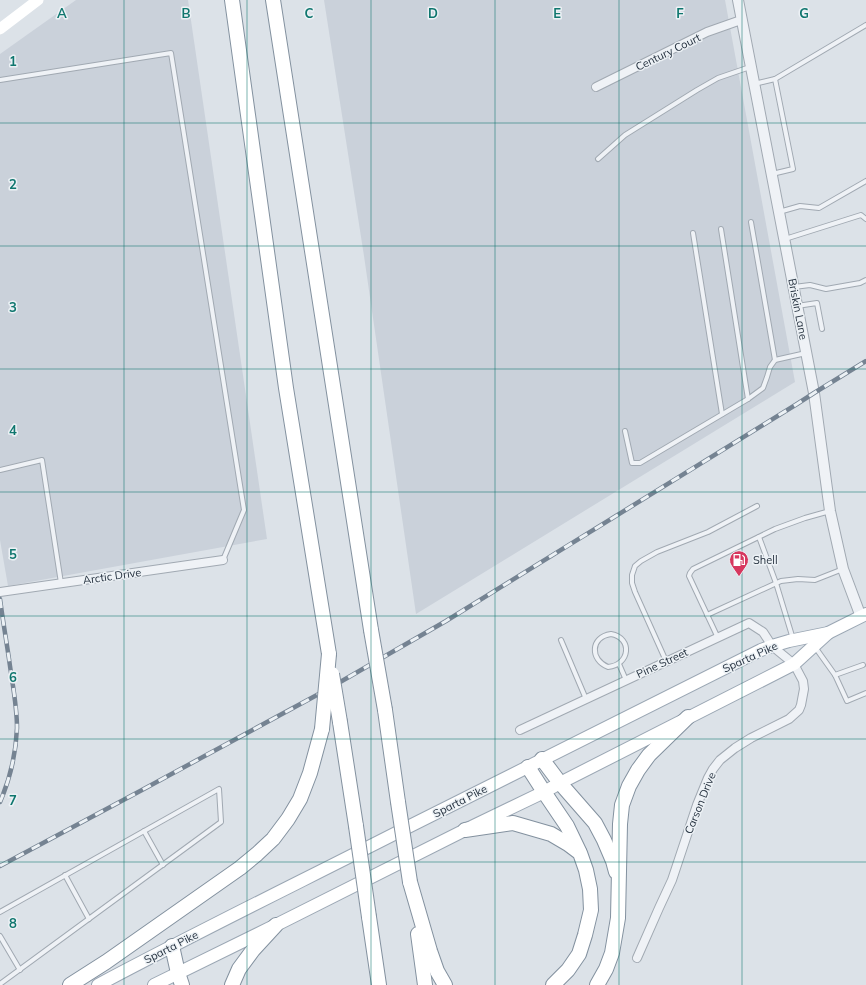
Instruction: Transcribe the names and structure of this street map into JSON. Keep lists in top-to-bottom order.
{
  "streets": {
    "main road": ["Sparta Pike"],
    "street": [
      "Century Court",
      "Briskin Lane",
      "Arctic Drive",
      "Pine Street",
      "Carson Drive"
    ]
  },
  "crossings": [
    ["Century Court", "Briskin Lane"],
    ["Briskin Lane", "Sparta Pike"],
    ["Sparta Pike", "Pine Street"],
    ["Sparta Pike", "Carson Drive"],
    ["Pine Street", "Carson Drive"]
  ],
  "places": {
    "fuel station": ["Shell"]
  },
  "grid": {
    "columns": [
      "A",
      "B",
      "C",
      "D",
      "E",
      "F",
      "G"
    ],
    "rows": [
      "1",
      "2",
      "3",
      "4",
      "5",
      "6",
      "7",
      "8"
    ]
  }
}
